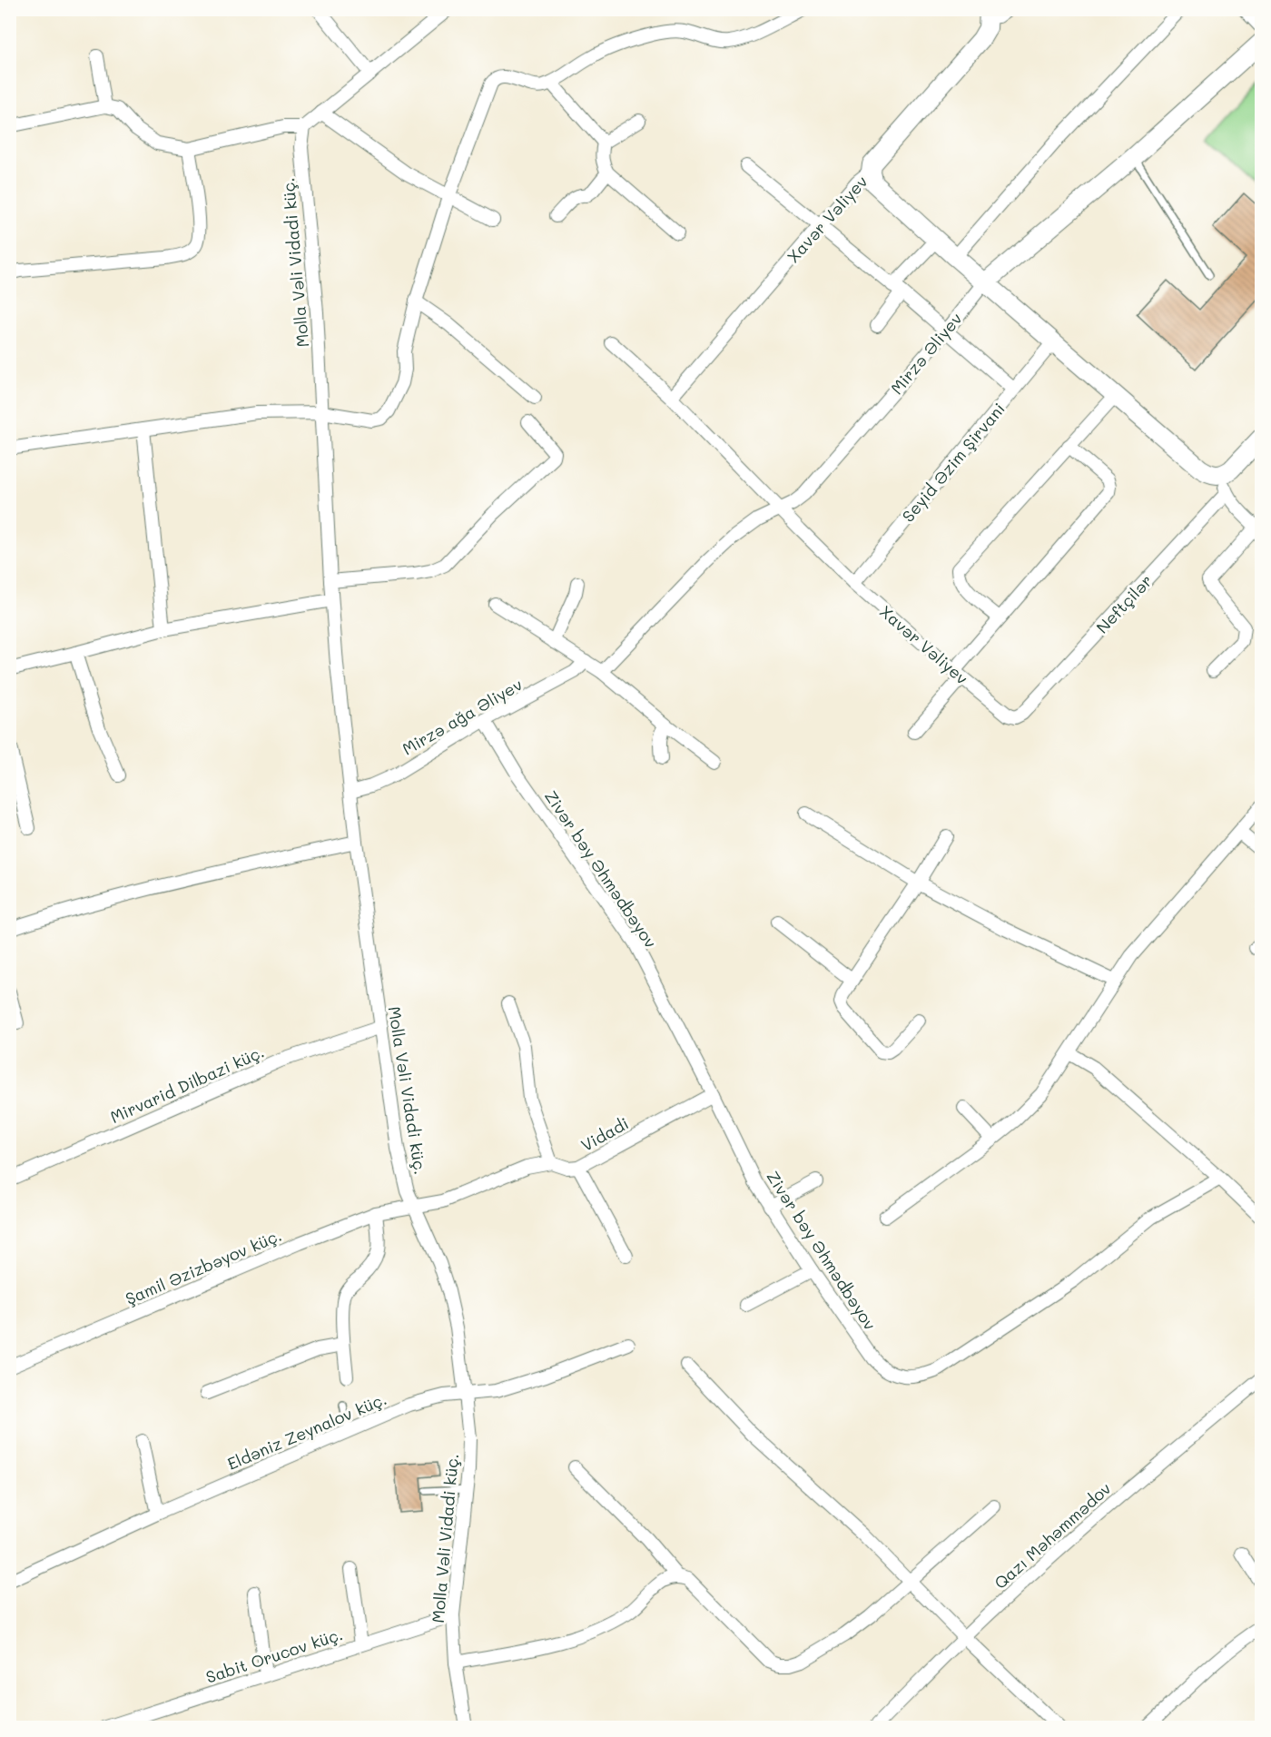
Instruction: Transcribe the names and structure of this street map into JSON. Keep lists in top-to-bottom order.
{
  "streets": {
    "street": [
      "Xavər Vəliyev",
      "Molla Vəli Vidadi küç.",
      "Mirzə Əliyev",
      "Seyid Əzim Şirvani",
      "Neftçilər",
      "Mirzə ağa Əliyev",
      "Zivər bəy Əhmədbəyov",
      "Mirvarid Dilbazi küç.",
      "Vidadi",
      "Şamil Əzizbəyov küç.",
      "Eldəniz Zeynalov küç.",
      "Qazı Məhəmmədov",
      "Sabit Orucov küç."
    ]
  },
  "crossings": [
    ["Xavər Vəliyev", "Mirzə Əliyev"],
    ["Xavər Vəliyev", "Seyid Əzim Şirvani"],
    ["Xavər Vəliyev", "Neftçilər"],
    ["Molla Vəli Vidadi küç.", "Mirzə ağa Əliyev"],
    ["Molla Vəli Vidadi küç.", "Mirvarid Dilbazi küç."],
    ["Molla Vəli Vidadi küç.", "Vidadi"],
    ["Molla Vəli Vidadi küç.", "Şamil Əzizbəyov küç."],
    ["Molla Vəli Vidadi küç.", "Eldəniz Zeynalov küç."],
    ["Molla Vəli Vidadi küç.", "Sabit Orucov küç."],
    ["Mirzə ağa Əliyev", "Zivər bəy Əhmədbəyov"],
    ["Zivər bəy Əhmədbəyov", "Vidadi"],
    ["Vidadi", "Şamil Əzizbəyov küç."]
  ]
}
